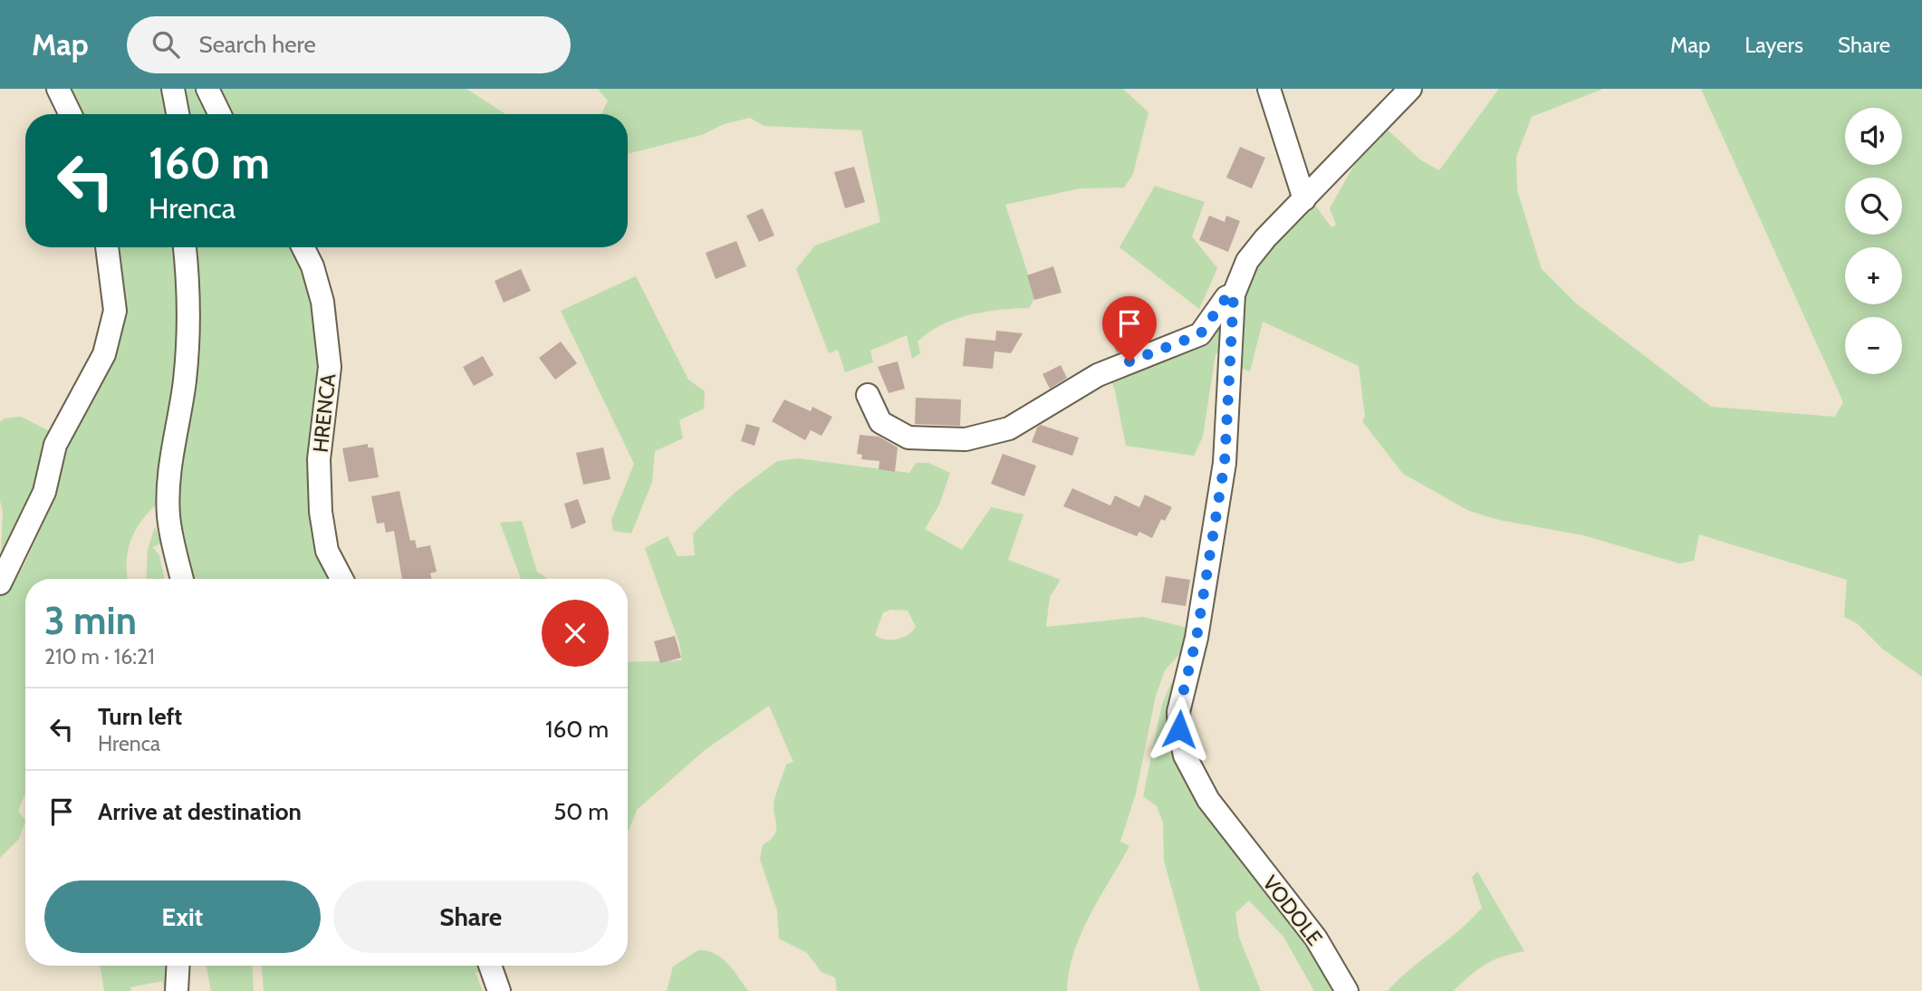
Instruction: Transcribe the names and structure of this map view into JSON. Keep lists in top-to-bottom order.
{
  "streets": {
    "street": ["HRENCA", "VODOLE"]
  },
  "page": {
    "header": "Map",
    "search": "Search here",
    "nav": ["Map", "Layers", "Share"],
    "map_buttons": ["+", "−"],
    "turn": ["160 m", "Hrenca"],
    "heading": ["3 min", "210 m · 16:21"],
    "list": [
      {
        "name": "Turn left",
        "note": "Hrenca",
        "value": "160 m"
      },
      {
        "name": "Arrive at destination",
        "value": "50 m"
      }
    ],
    "buttons": ["Exit", "Share"]
  }
}
